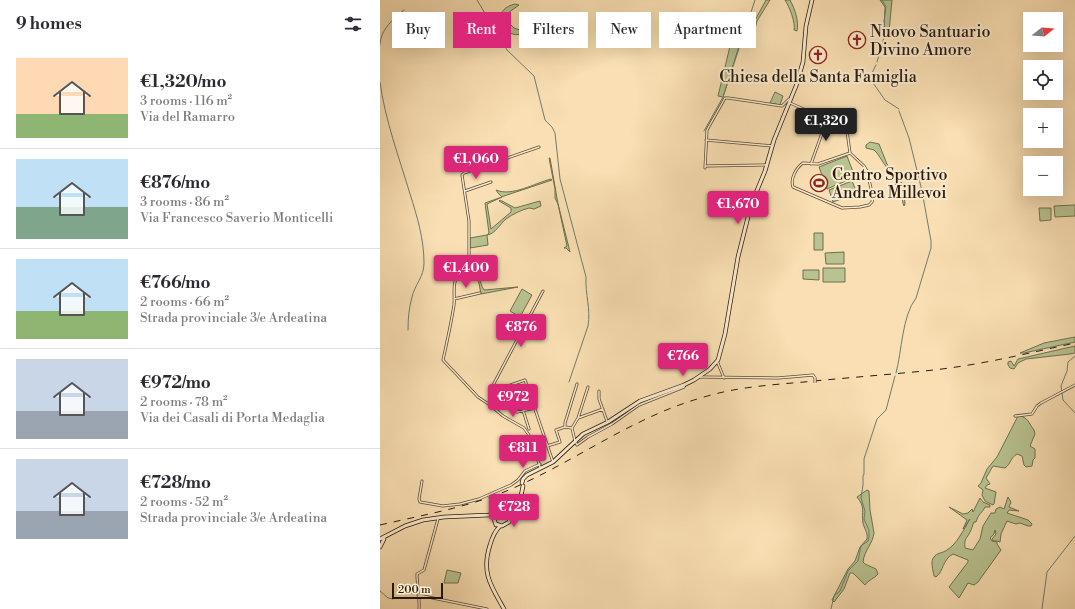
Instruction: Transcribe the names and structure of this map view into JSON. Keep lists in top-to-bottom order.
{
  "places": {
    "church": ["Nuovo Santuario Divino Amore", "Chiesa della Santa Famiglia"],
    "sports": ["Centro Sportivo Andrea Millevoi"]
  },
  "scale_bar": "200 m",
  "north": "right",
  "page": {
    "heading": "9 homes",
    "map_buttons": ["+", "−"],
    "chip": [
      "Buy",
      "Rent",
      "Filters",
      "New",
      "Apartment"
    ],
    "list": [
      {
        "name": "€1,320/mo",
        "note": "3 rooms · 116 m² · Via del Ramarro"
      },
      {
        "name": "€876/mo",
        "note": "3 rooms · 86 m² · Via Francesco Saverio Monticelli"
      },
      {
        "name": "€766/mo",
        "note": "2 rooms · 66 m² · Strada provinciale 3/e Ardeatina"
      },
      {
        "name": "€972/mo",
        "note": "2 rooms · 78 m² · Via dei Casali di Porta Medaglia"
      },
      {
        "name": "€728/mo",
        "note": "2 rooms · 52 m² · Strada provinciale 3/e Ardeatina"
      }
    ],
    "price": [
      "€1,320",
      "€1,060",
      "€1,670",
      "€1,400",
      "€876",
      "€766",
      "€972",
      "€811",
      "€728"
    ],
    "scale": "200 m"
  }
}
